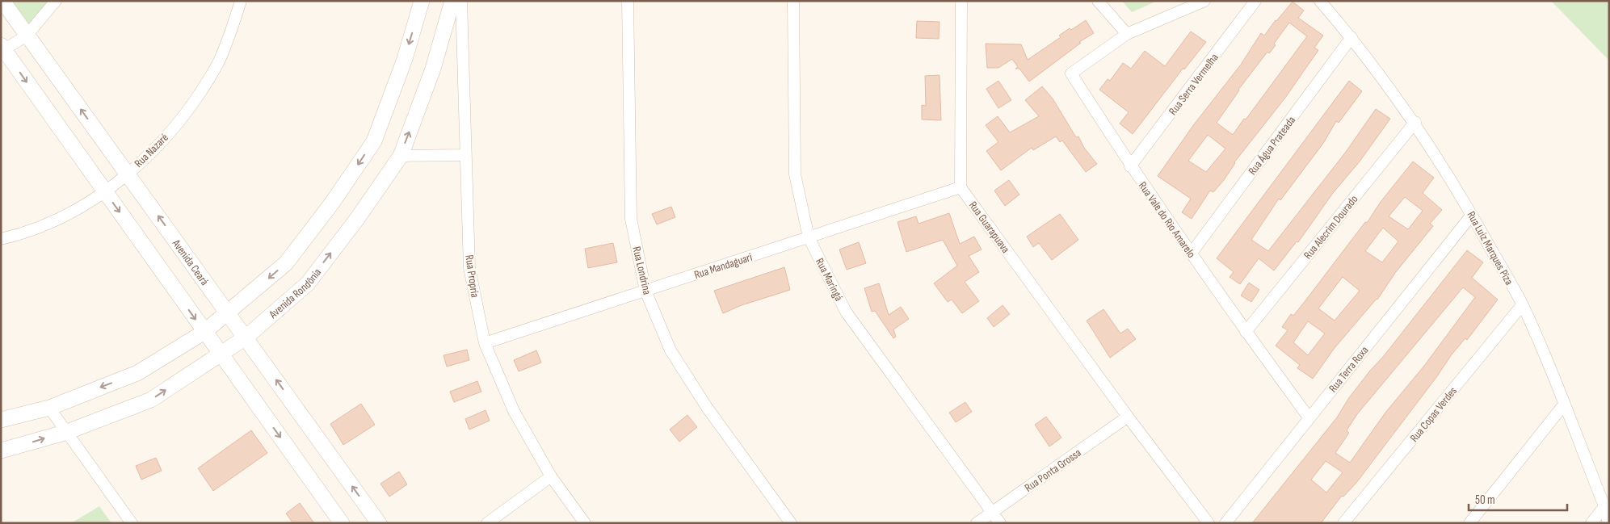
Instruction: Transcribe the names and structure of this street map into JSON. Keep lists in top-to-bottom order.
{
  "streets": {
    "street": [
      "Rua Serra Vermelha",
      "Rua Água Prateada",
      "Rua Nazaré",
      "Rua Vale do Rio Amarelo",
      "Rua Guarapuava",
      "Rua Alecrim Dourado",
      "Rua Luiz Marques Piza",
      "Avenida Ceará",
      "Rua Mandaguari",
      "Rua Londrina",
      "Rua Propria",
      "Rua Maringá",
      "Avenida Rondônia",
      "Rua Terra Roxa",
      "Rua Copas Verdes",
      "Rua Ponta Grossa"
    ]
  },
  "crossings": [
    ["Rua Serra Vermelha", "Rua Vale do Rio Amarelo"],
    ["Rua Água Prateada", "Rua Vale do Rio Amarelo"],
    ["Rua Água Prateada", "Rua Luiz Marques Piza"],
    ["Rua Nazaré", "Avenida Ceará"],
    ["Rua Vale do Rio Amarelo", "Rua Alecrim Dourado"],
    ["Rua Vale do Rio Amarelo", "Rua Terra Roxa"],
    ["Rua Guarapuava", "Rua Mandaguari"],
    ["Rua Guarapuava", "Rua Ponta Grossa"],
    ["Rua Alecrim Dourado", "Rua Luiz Marques Piza"],
    ["Rua Luiz Marques Piza", "Rua Terra Roxa"],
    ["Rua Luiz Marques Piza", "Rua Copas Verdes"],
    ["Avenida Ceará", "Avenida Rondônia"],
    ["Rua Mandaguari", "Rua Londrina"],
    ["Rua Mandaguari", "Rua Propria"],
    ["Rua Mandaguari", "Rua Maringá"],
    ["Rua Maringá", "Rua Ponta Grossa"]
  ],
  "scale_bar": "50 m"
}
